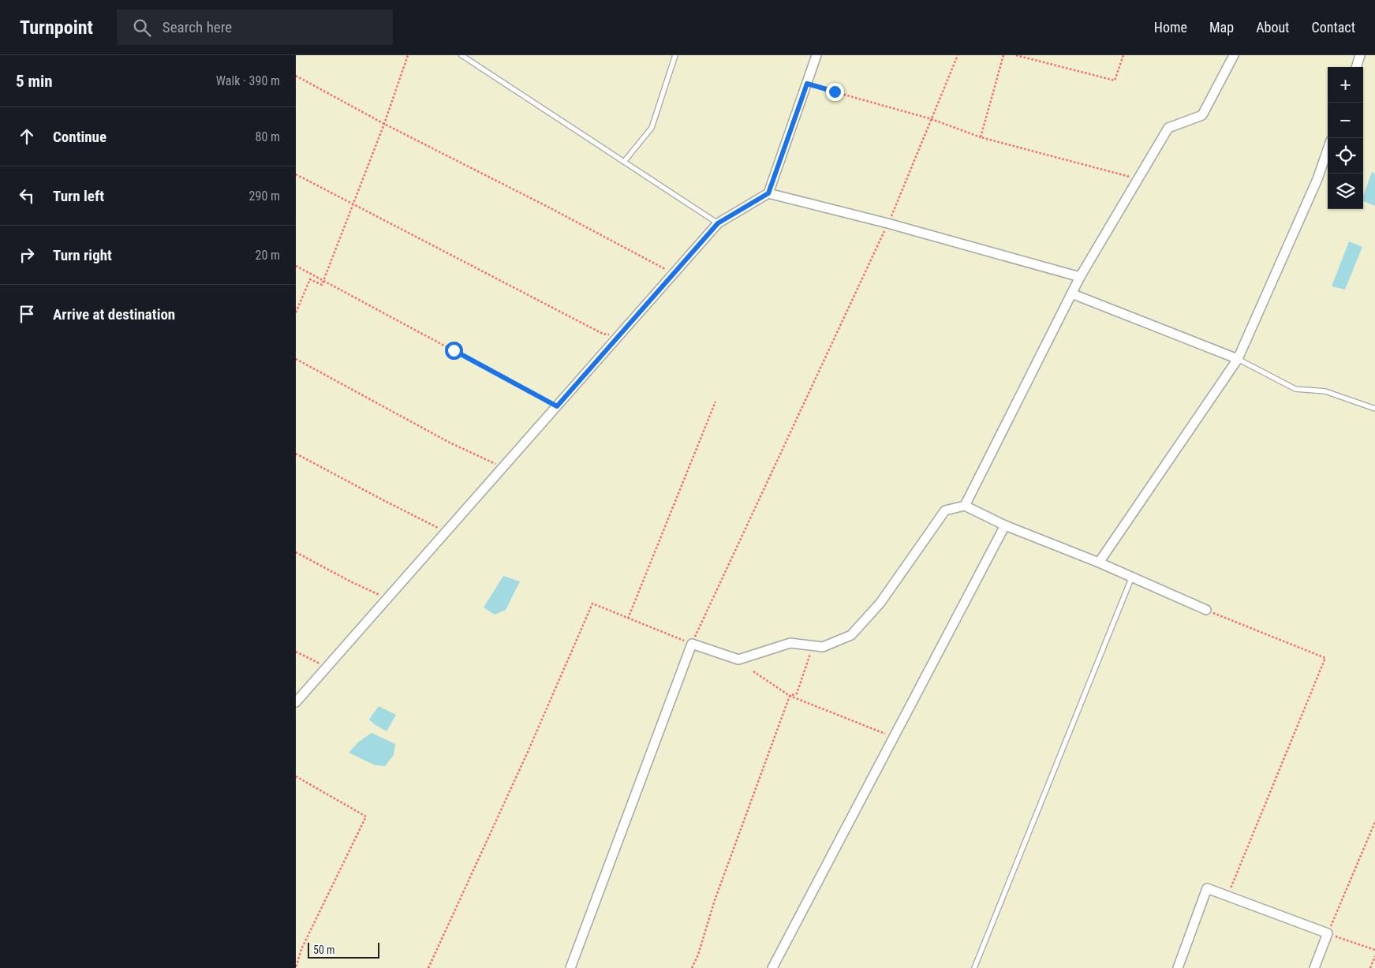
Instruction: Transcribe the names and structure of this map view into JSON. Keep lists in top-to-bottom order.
{
  "scale_bar": "50 m",
  "page": {
    "header": "Turnpoint",
    "search": "Search here",
    "nav": [
      "Home",
      "Map",
      "About",
      "Contact"
    ],
    "heading": ["5 min", "Walk · 390 m"],
    "map_buttons": ["+", "−"],
    "list": [
      ["Continue", "80 m"],
      ["Turn left", "290 m"],
      ["Turn right", "20 m"],
      "Arrive at destination"
    ],
    "scale": "50 m"
  }
}
